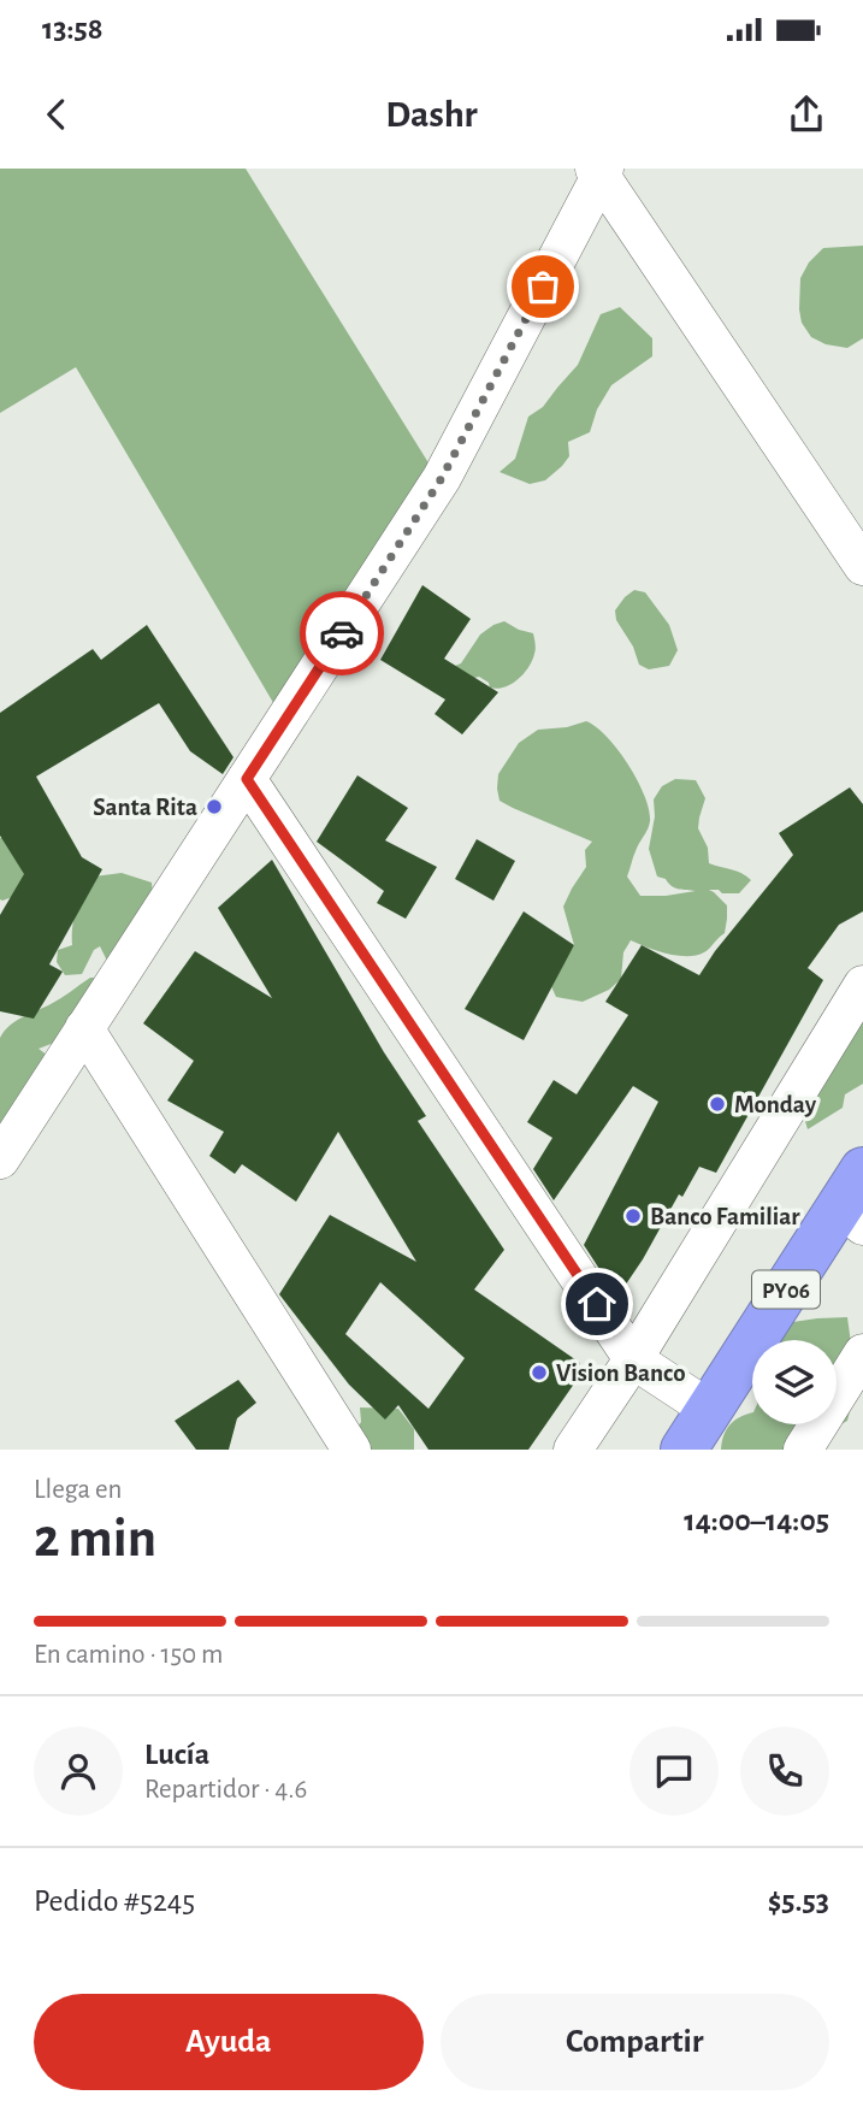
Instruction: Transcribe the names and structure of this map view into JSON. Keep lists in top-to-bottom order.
{
  "streets": {
    "highway": ["PY06"]
  },
  "places": [
    "Santa Rita",
    "Monday",
    "Banco Familiar",
    "Vision Banco"
  ],
  "page": {
    "status": "13:58",
    "header": "Dashr",
    "heading": ["2 min", "Llega en", "14:00–14:05"],
    "panel": [
      "Lucía",
      "Repartidor · 4.6",
      "Pedido #5245",
      "$5.53"
    ],
    "bar": "En camino · 150 m",
    "buttons": ["Ayuda", "Compartir"]
  }
}
